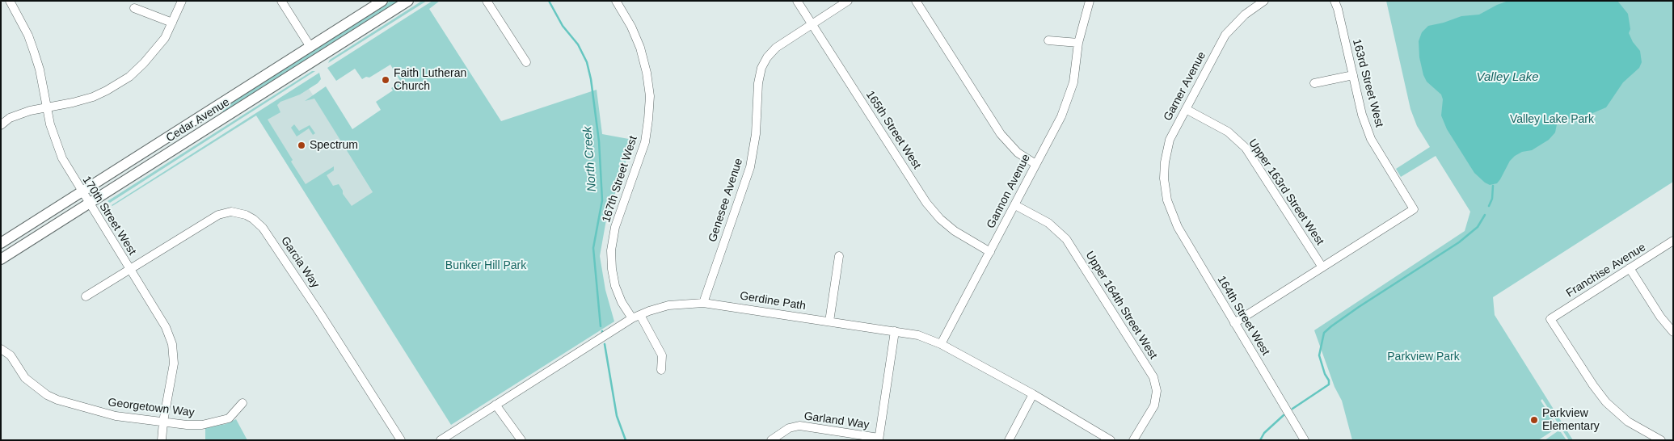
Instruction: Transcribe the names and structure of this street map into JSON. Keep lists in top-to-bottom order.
{
  "streets": {
    "main road": ["Cedar Avenue"],
    "street": [
      "163rd Street West",
      "Garner Avenue",
      "165th Street West",
      "167th Street West",
      "Gannon Avenue",
      "Upper 163rd Street West",
      "Genesee Avenue",
      "170th Street West",
      "Garcia Way",
      "Franchise Avenue",
      "Gerdine Path",
      "Upper 164th Street West",
      "164th Street West",
      "Georgetown Way",
      "Garland Way"
    ]
  },
  "crossings": [
    ["163rd Street West", "Upper 163rd Street West"],
    ["Garner Avenue", "Upper 163rd Street West"],
    ["Garner Avenue", "164th Street West"],
    ["Cedar Avenue", "170th Street West"],
    ["165th Street West", "Gannon Avenue"],
    ["165th Street West", "Genesee Avenue"],
    ["167th Street West", "Gerdine Path"],
    ["Gannon Avenue", "Gerdine Path"],
    ["Gannon Avenue", "Upper 164th Street West"],
    ["Genesee Avenue", "Gerdine Path"],
    ["170th Street West", "Garcia Way"],
    ["170th Street West", "Georgetown Way"]
  ],
  "water": ["Valley Lake", "North Creek"],
  "parks": ["Valley Lake Park", "Bunker Hill Park", "Parkview Park"],
  "places": ["Faith Lutheran Church", "Spectrum", "Parkview Elementary"]
}
